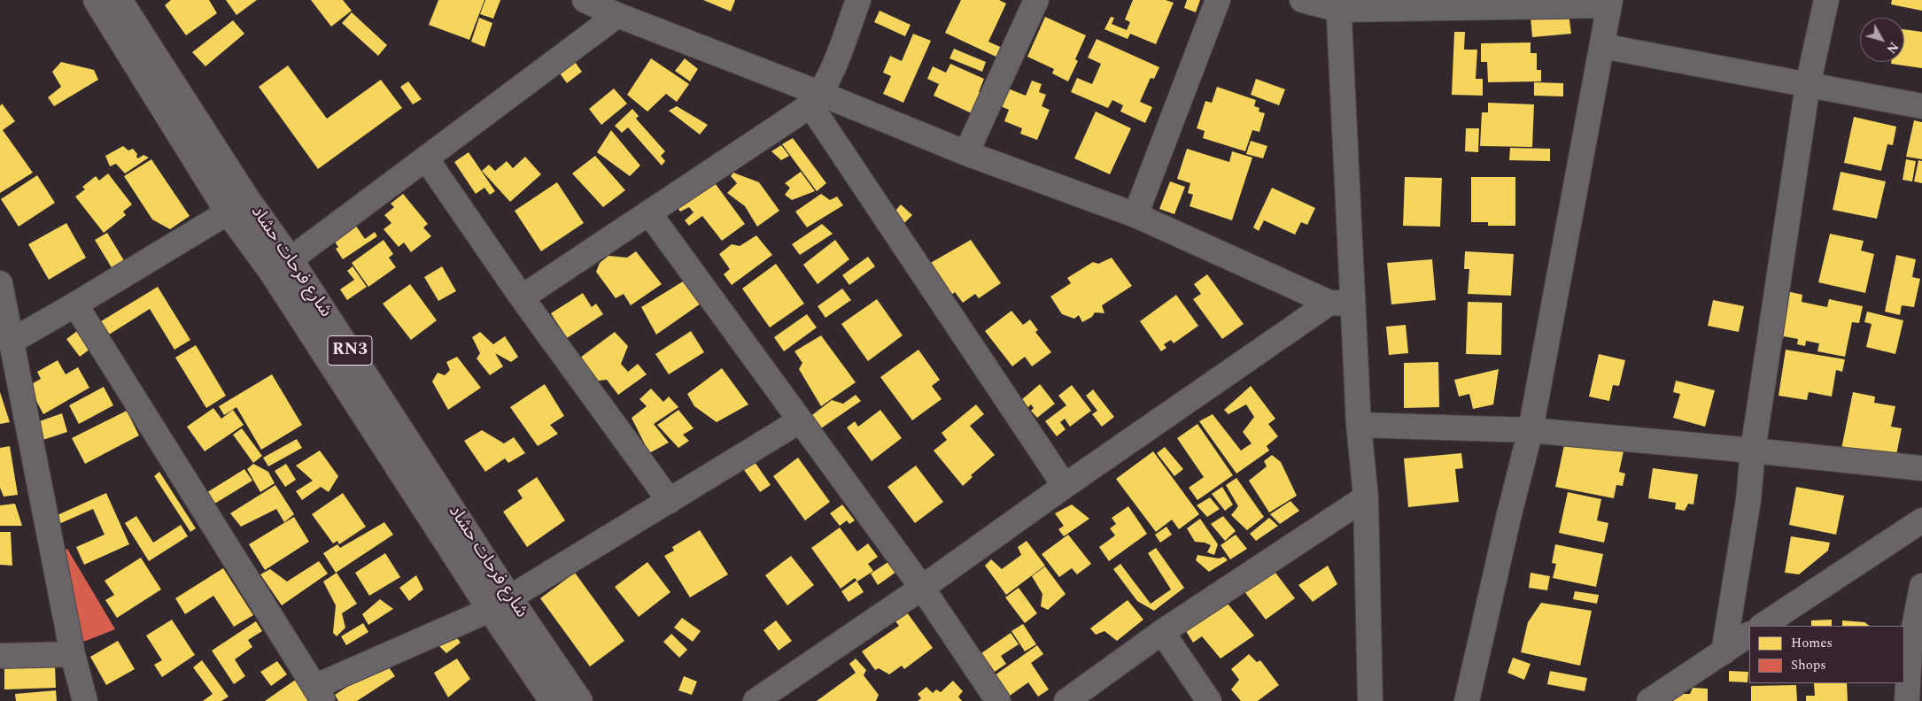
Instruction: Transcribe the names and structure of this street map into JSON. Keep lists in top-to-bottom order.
{
  "streets": {
    "main road": ["شارع فرحات حشاد", "RN3"]
  },
  "legend": ["Homes", "Shops"],
  "north": "bottom right"
}
